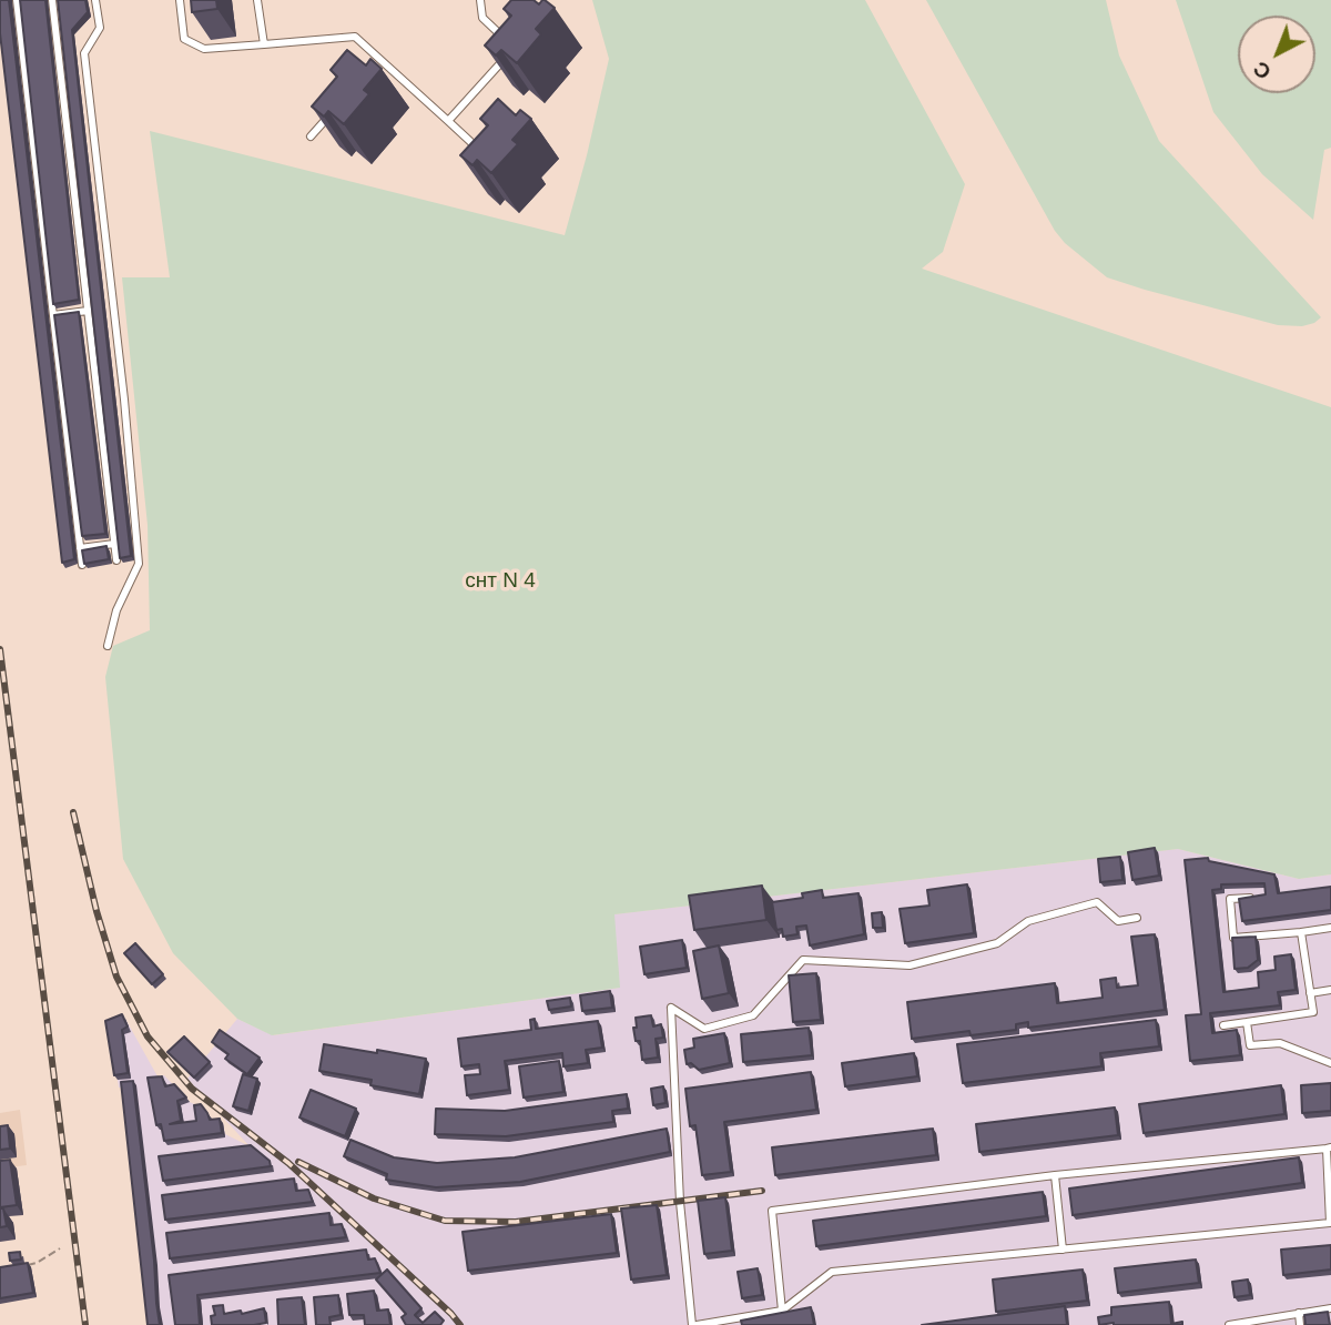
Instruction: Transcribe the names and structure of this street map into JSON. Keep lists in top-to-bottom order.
{
  "parks": ["снт N 4"],
  "north": "bottom left"
}
